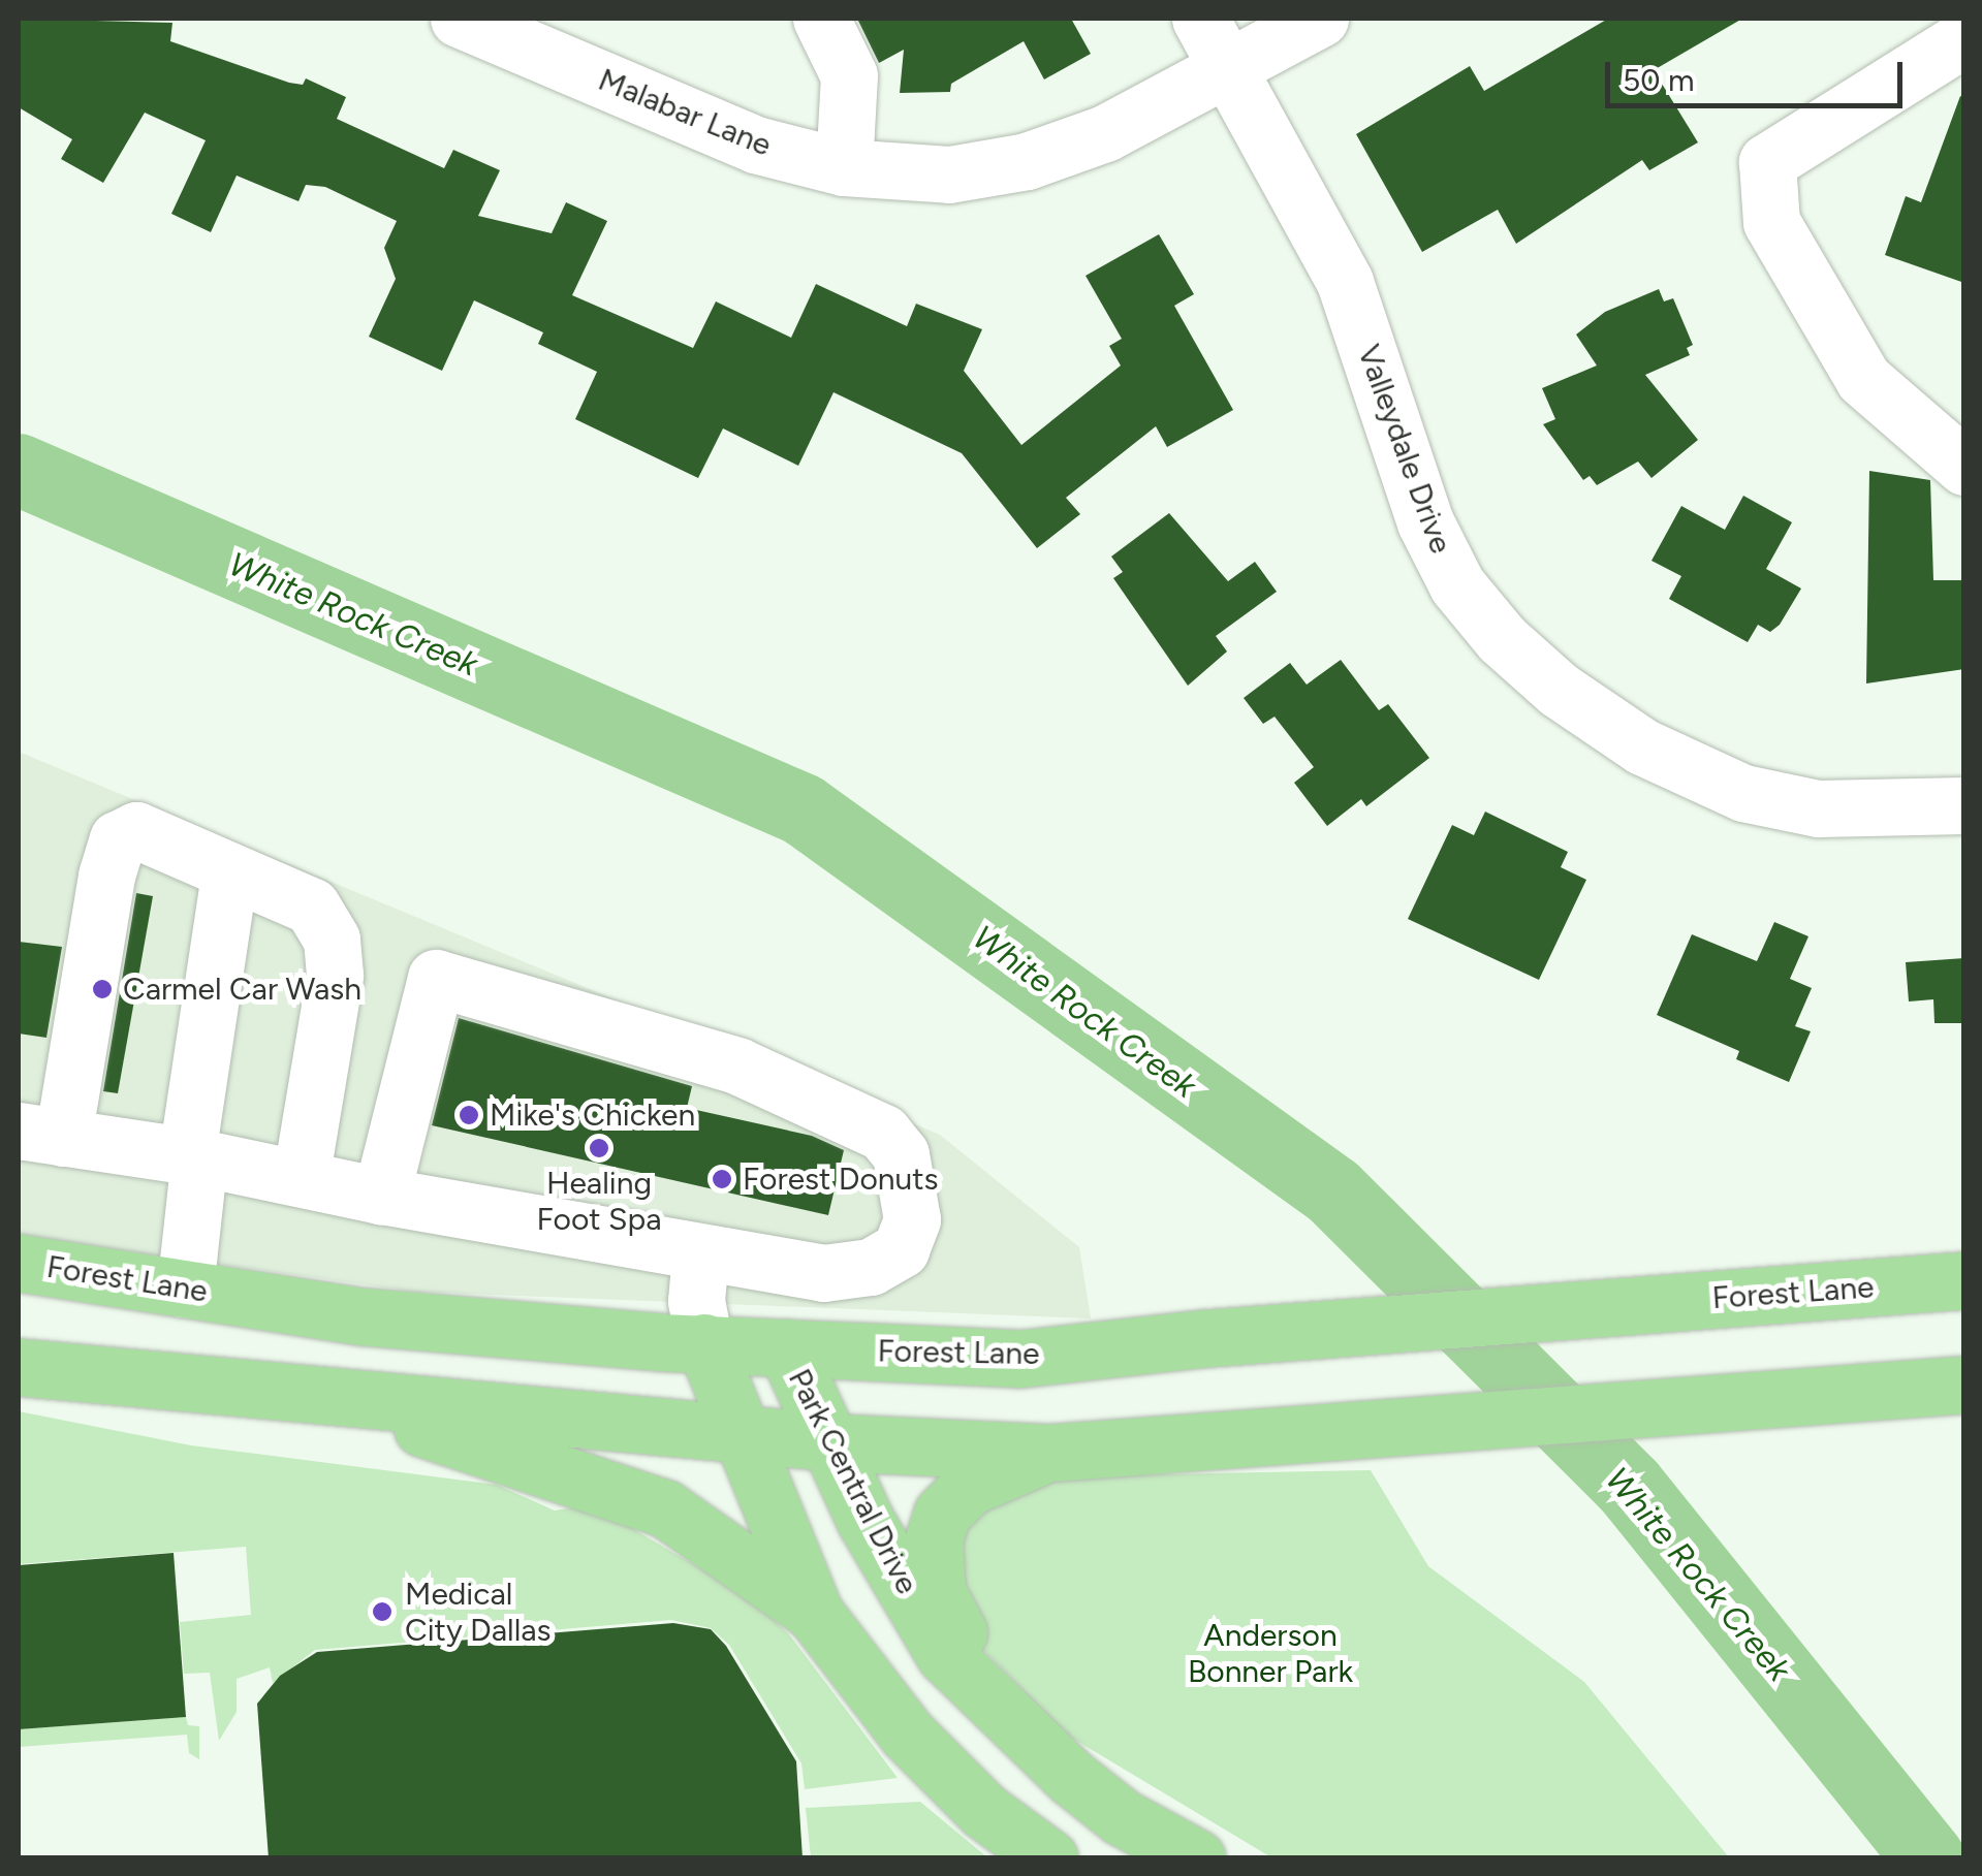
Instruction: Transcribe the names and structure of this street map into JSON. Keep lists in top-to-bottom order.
{
  "streets": {
    "main road": ["Forest Lane", "Park Central Drive"],
    "street": ["Malabar Lane", "Valleydale Drive"]
  },
  "crossings": [
    ["Malabar Lane", "Valleydale Drive"],
    ["Forest Lane", "Park Central Drive"]
  ],
  "water": ["White Rock Creek"],
  "parks": ["Anderson Bonner Park"],
  "places": [
    "Carmel Car Wash",
    "Mike's Chicken",
    "Healing Foot Spa",
    "Forest Donuts",
    "Medical City Dallas"
  ],
  "scale_bar": "50 m"
}
